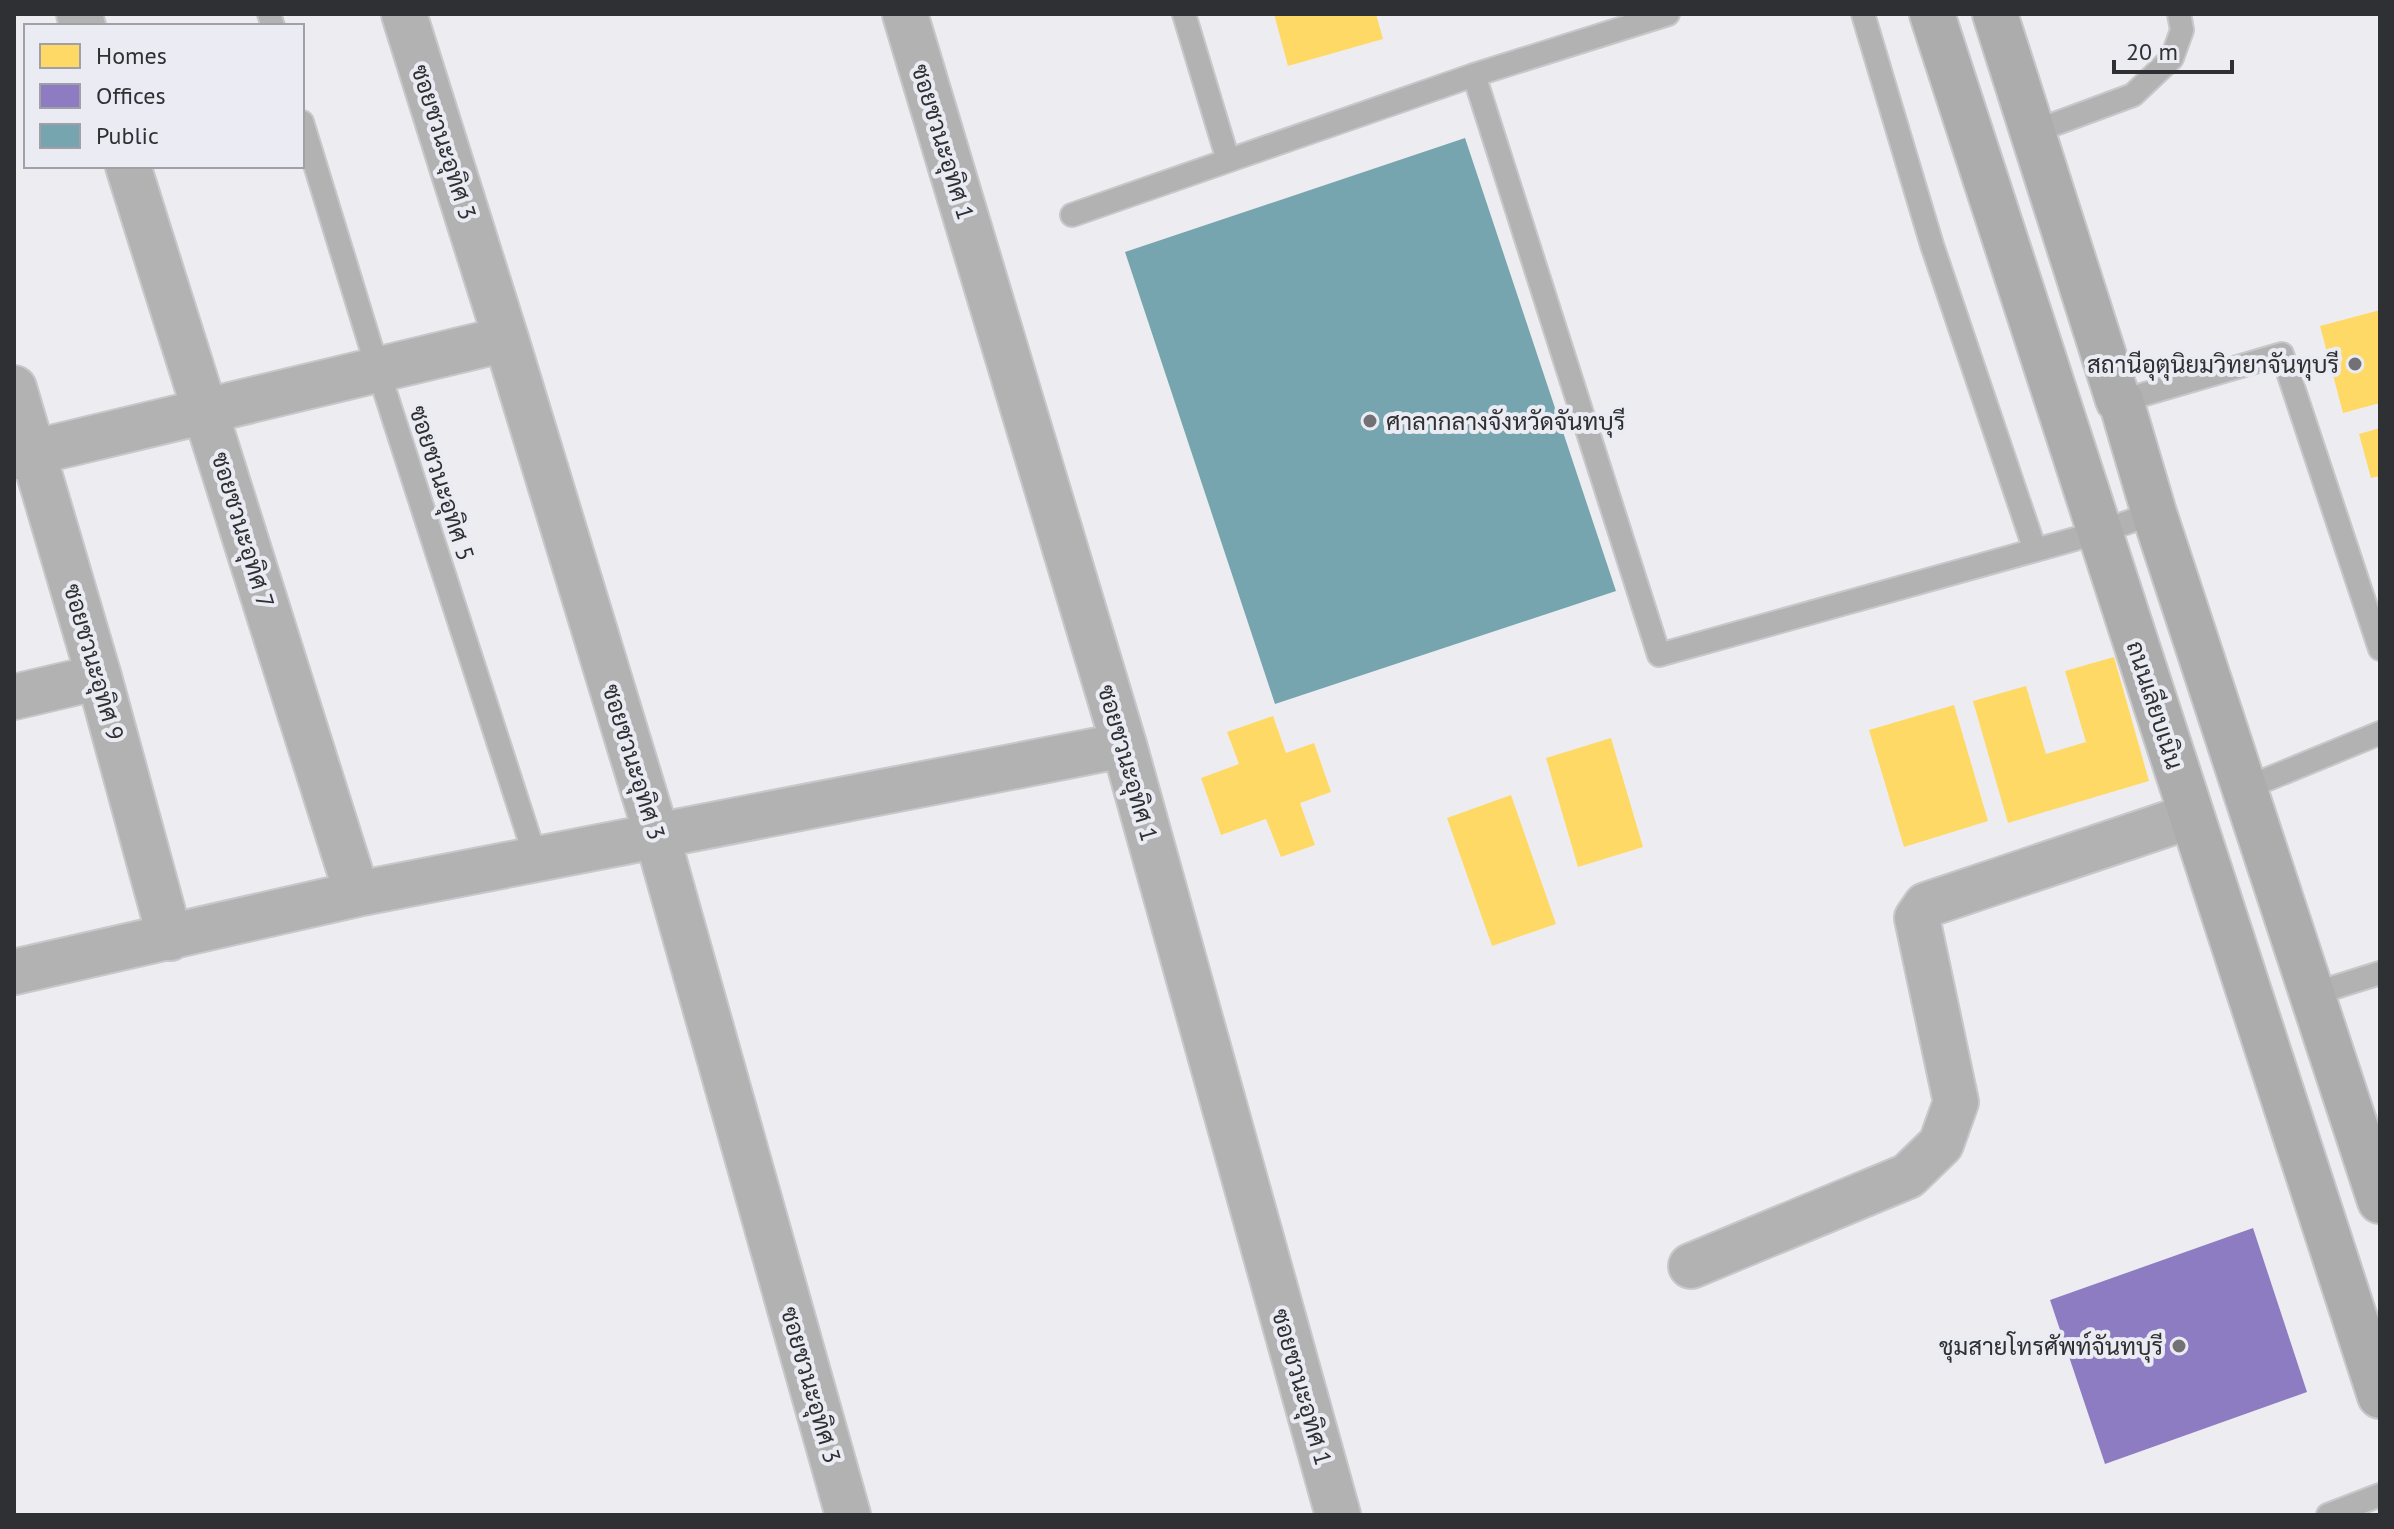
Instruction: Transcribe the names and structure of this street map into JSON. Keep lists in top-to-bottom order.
{
  "streets": {
    "main road": ["ถนนเลียบเนิน"],
    "street": [
      "ซอยชวนะอุทิศ 3",
      "ซอยชวนะอุทิศ 1",
      "ซอยชวนะอุทิศ 7",
      "ซอยชวนะอุทิศ 9"
    ],
    "lane": ["ซอยชวนะอุทิศ 5"]
  },
  "places": ["สถานีอุตุนิยมวิทยาจันทุบรี", "ศาลากลางจังหวัดจันทบุรี", "ชุมสายโทรศัพท์จันทบุรี"],
  "legend": ["Homes", "Offices", "Public"],
  "scale_bar": "20 m"
}
